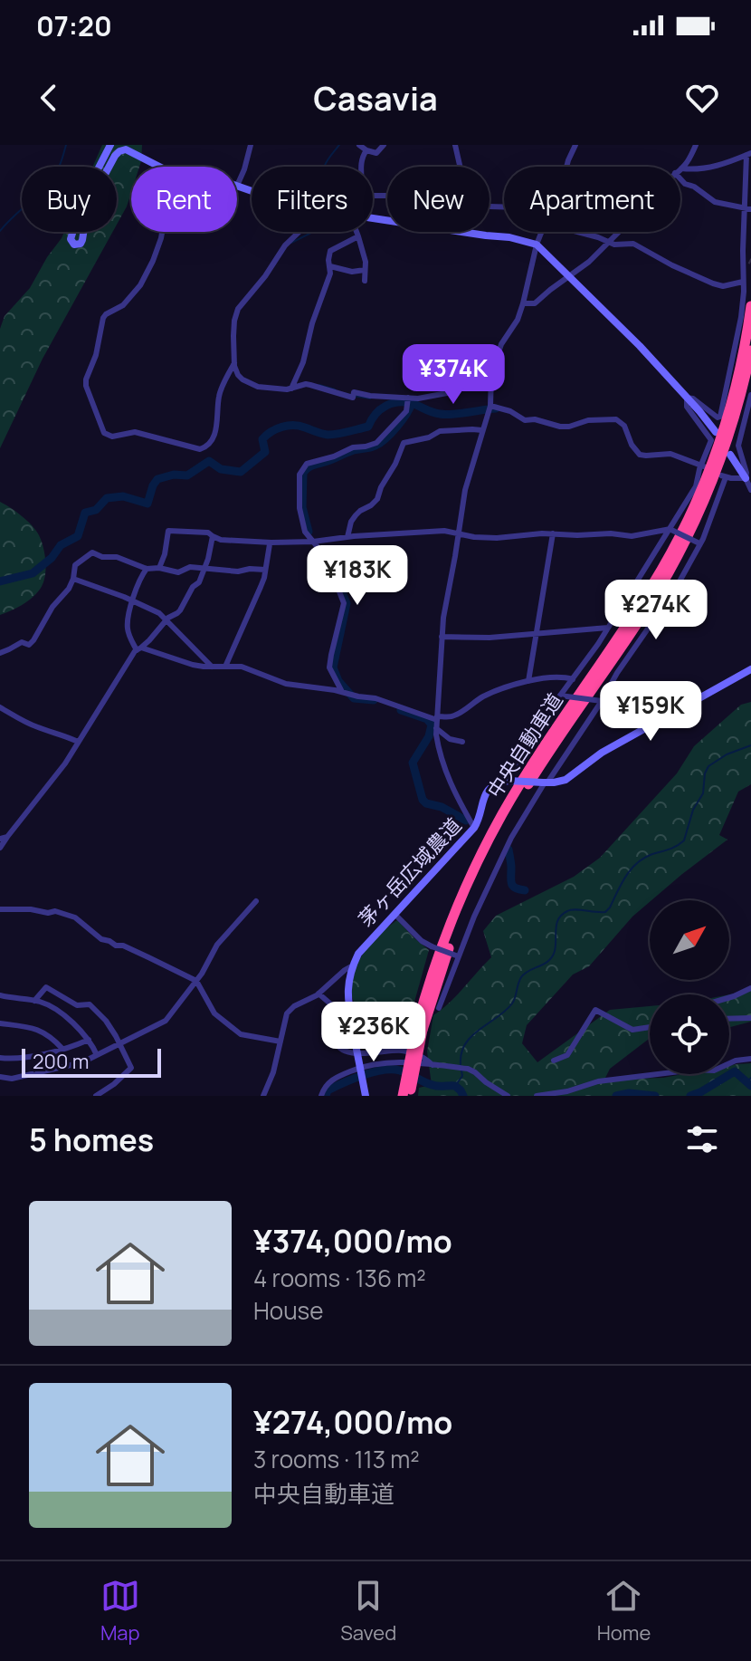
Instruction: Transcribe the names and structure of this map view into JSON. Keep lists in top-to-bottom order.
{
  "streets": {
    "highway": ["中央自動車道"],
    "street": ["茅ヶ岳広域農道"]
  },
  "scale_bar": "200 m",
  "north": "top right",
  "page": {
    "status": "07:20",
    "header": "Casavia",
    "chip": [
      "Buy",
      "Rent",
      "Filters",
      "New",
      "Apartment"
    ],
    "price": [
      "¥374K",
      "¥183K",
      "¥274K",
      "¥159K",
      "¥236K"
    ],
    "scale": "200 m",
    "heading": "5 homes",
    "list": [
      {
        "name": "¥374,000/mo",
        "note": "4 rooms · 136 m² · House"
      },
      {
        "name": "¥274,000/mo",
        "note": "3 rooms · 113 m² · 中央自動車道"
      }
    ],
    "tabs": ["Map", "Saved", "Home"]
  }
}
